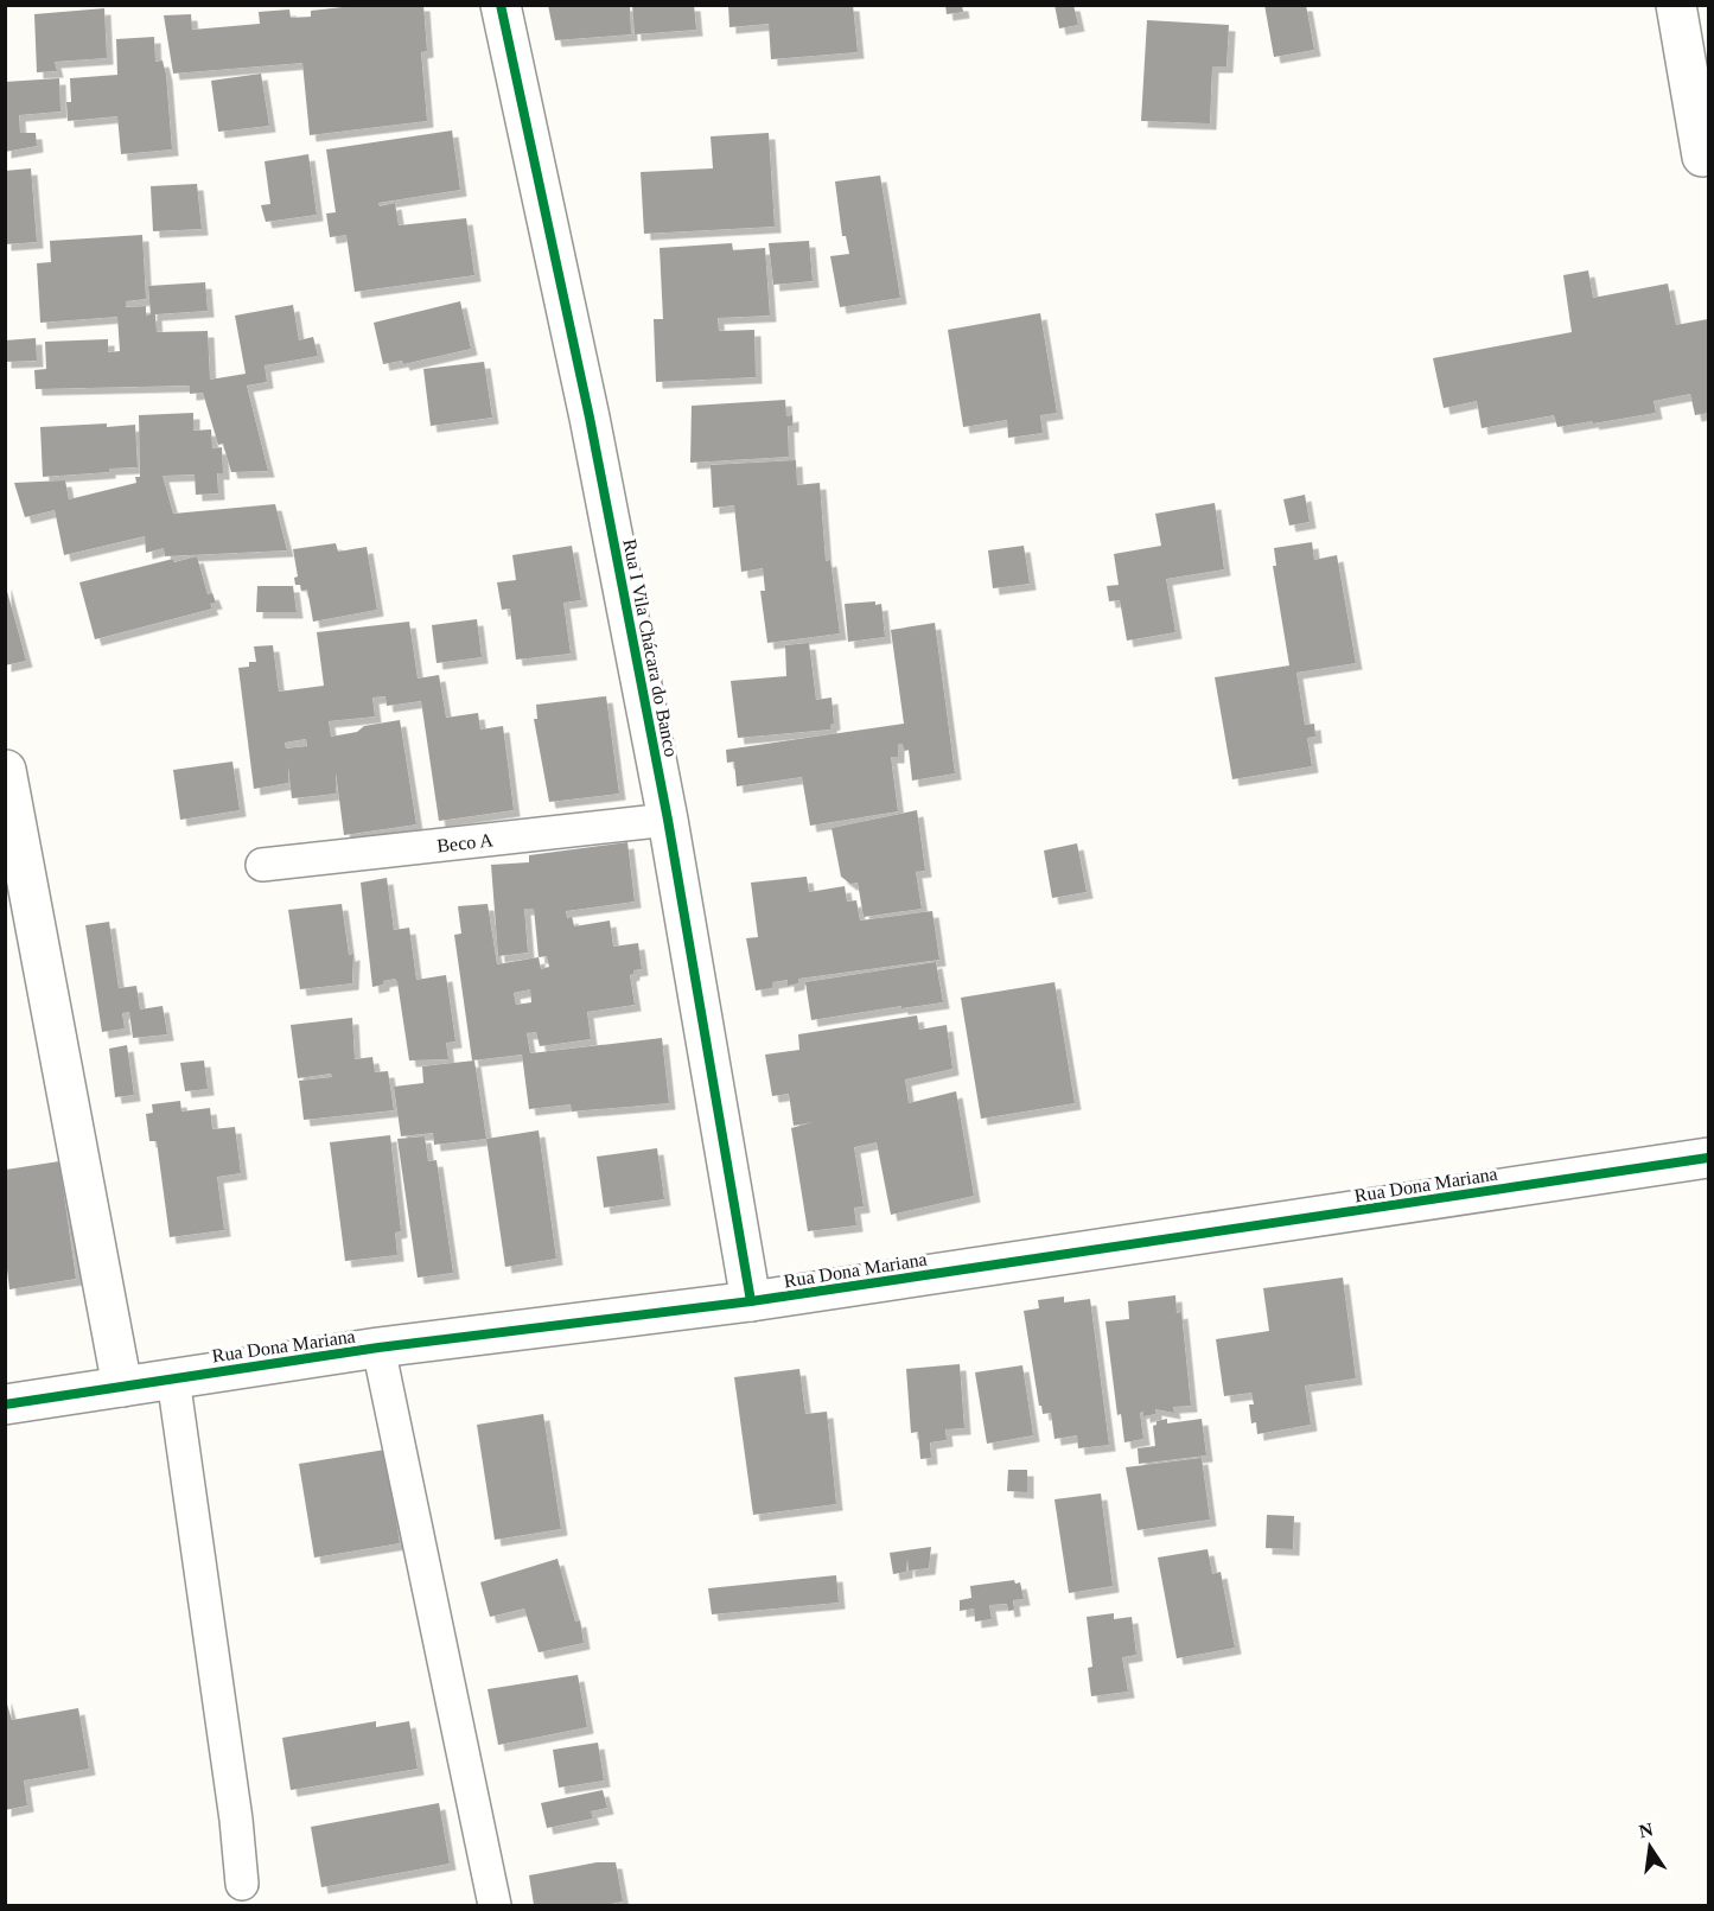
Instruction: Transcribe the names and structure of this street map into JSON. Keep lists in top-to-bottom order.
{
  "streets": {
    "street": ["Rua I Vila Chácara do Banco", "Rua Dona Mariana"],
    "lane": ["Beco A"]
  },
  "crossings": [
    ["Rua I Vila Chácara do Banco", "Beco A"],
    ["Rua I Vila Chácara do Banco", "Rua Dona Mariana"]
  ],
  "north": "top"
}
